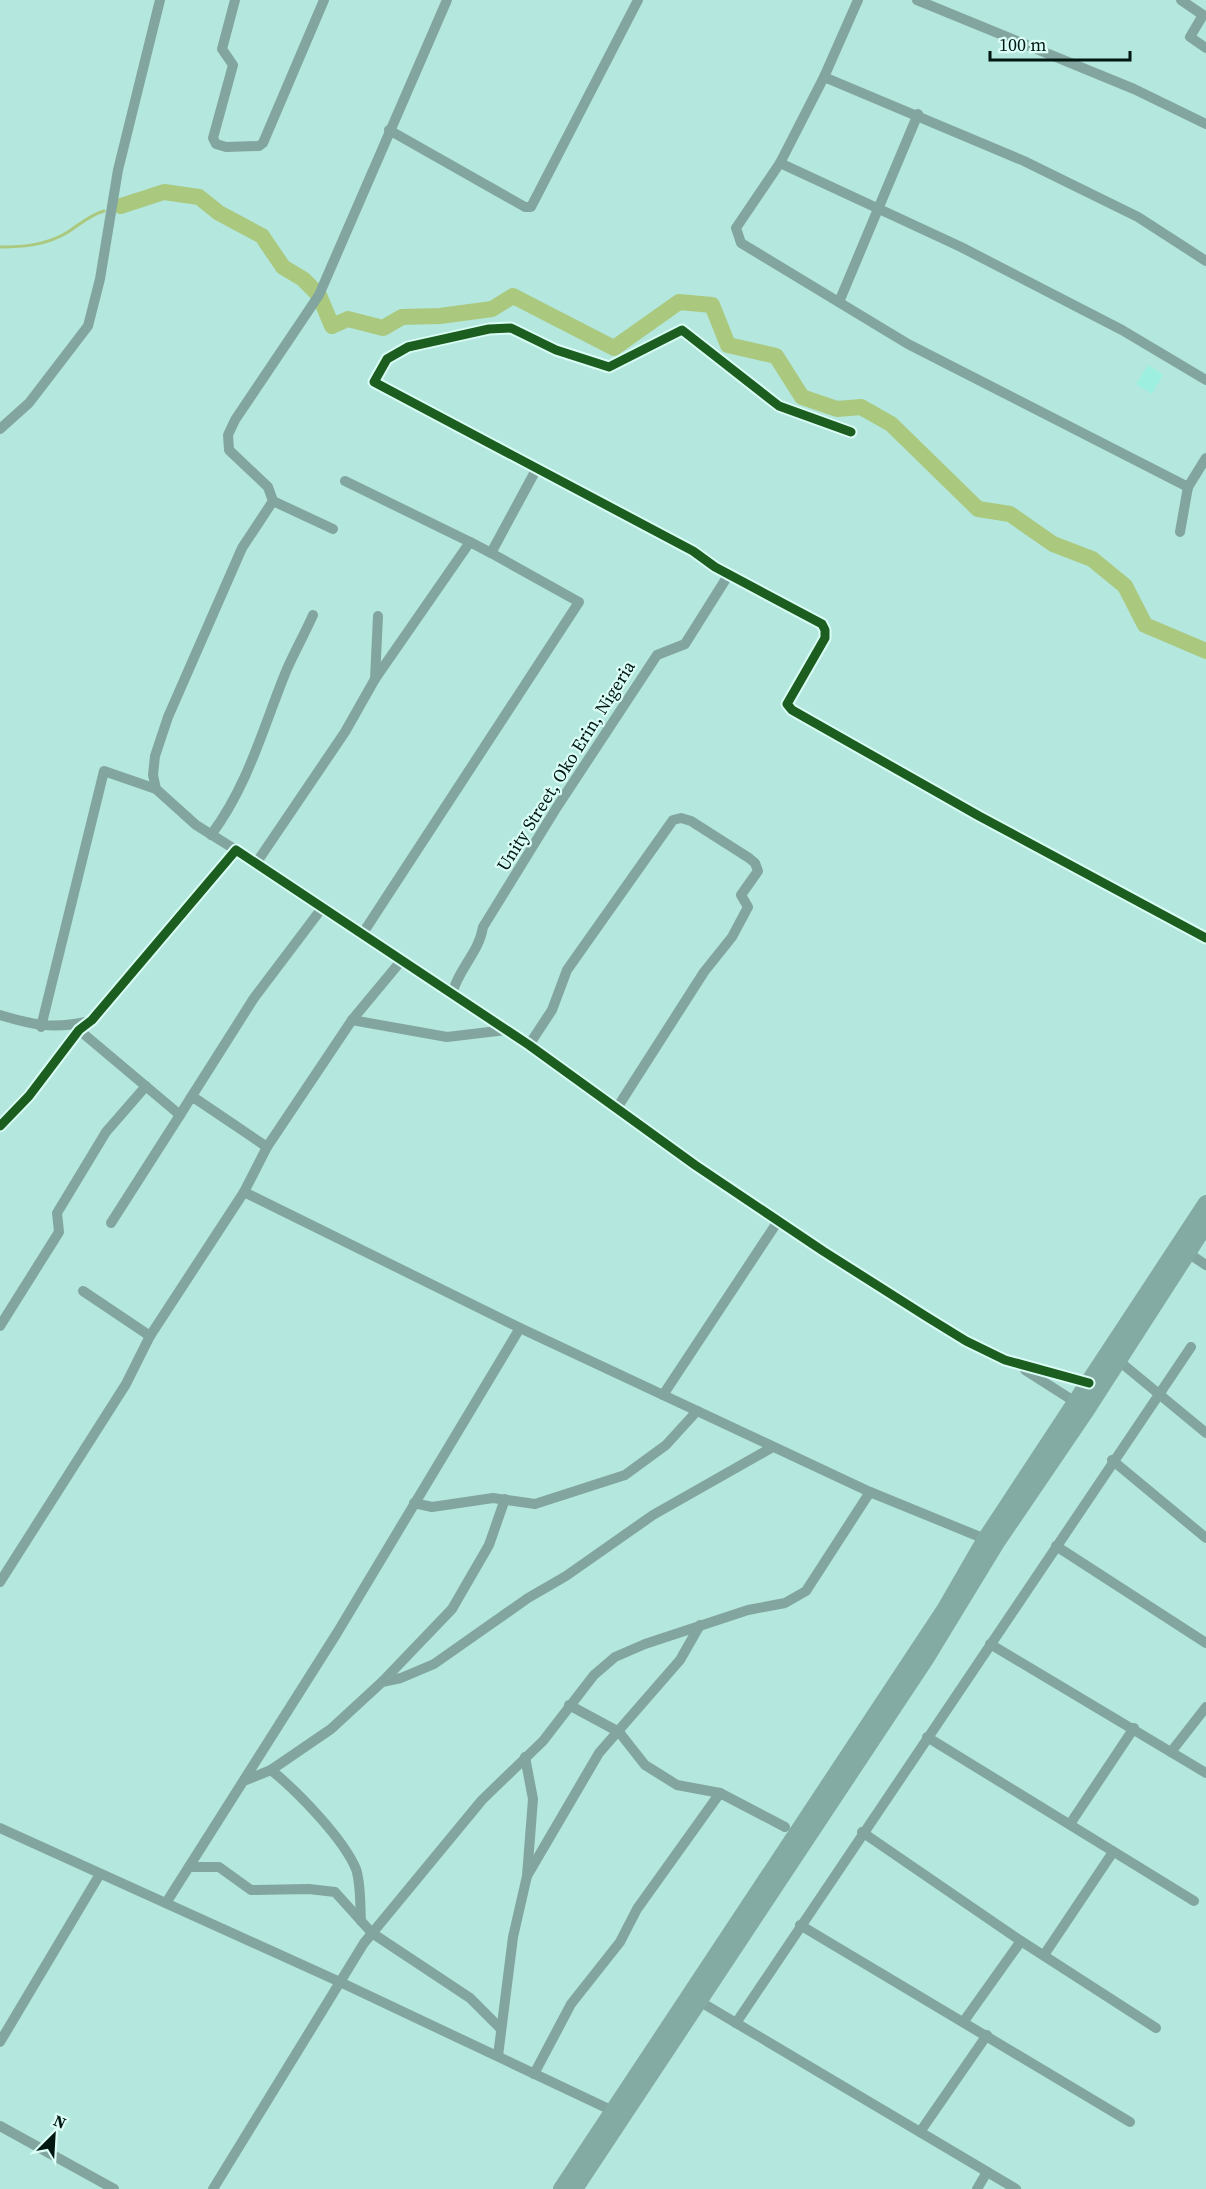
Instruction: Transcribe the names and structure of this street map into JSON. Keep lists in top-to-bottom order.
{
  "streets": {
    "street": ["Unity Street, Oko Erin, Nigeria"]
  },
  "scale_bar": "100 m",
  "north": "top right"
}
